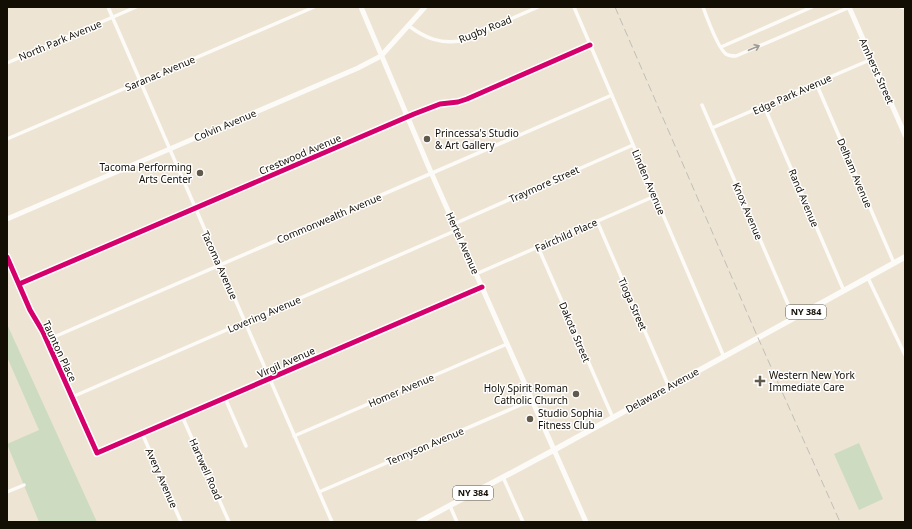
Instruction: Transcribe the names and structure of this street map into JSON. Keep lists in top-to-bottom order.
{
  "streets": {
    "main road": ["NY 384", "Delaware Avenue"],
    "street": [
      "Rugby Road",
      "North Park Avenue",
      "Amherst Street",
      "Saranac Avenue",
      "Edge Park Avenue",
      "Colvin Avenue",
      "Crestwood Avenue",
      "Delham Avenue",
      "Linden Avenue",
      "Traymore Street",
      "Rand Avenue",
      "Knox Avenue",
      "Commonwealth Avenue",
      "Fairchild Place",
      "Hertel Avenue",
      "Tacoma Avenue",
      "Tioga Street",
      "Lovering Avenue",
      "Dakota Street",
      "Taunton Place",
      "Virgil Avenue",
      "Homer Avenue",
      "Tennyson Avenue",
      "Hartwell Road",
      "Avery Avenue"
    ]
  },
  "crossings": [
    ["Rugby Road", "Colvin Avenue"],
    ["North Park Avenue", "Tacoma Avenue"],
    ["Amherst Street", "Edge Park Avenue"],
    ["Saranac Avenue", "Tacoma Avenue"],
    ["Edge Park Avenue", "Delham Avenue"],
    ["Edge Park Avenue", "Rand Avenue"],
    ["Edge Park Avenue", "Knox Avenue"],
    ["Colvin Avenue", "Hertel Avenue"],
    ["Colvin Avenue", "Tacoma Avenue"],
    ["Crestwood Avenue", "Linden Avenue"],
    ["Crestwood Avenue", "Hertel Avenue"],
    ["Crestwood Avenue", "Tacoma Avenue"],
    ["Crestwood Avenue", "Taunton Place"],
    ["Delham Avenue", "Delaware Avenue"],
    ["Linden Avenue", "Traymore Street"],
    ["Linden Avenue", "Commonwealth Avenue"],
    ["Linden Avenue", "Fairchild Place"],
    ["Linden Avenue", "Delaware Avenue"],
    ["Traymore Street", "Hertel Avenue"],
    ["Rand Avenue", "Delaware Avenue"],
    ["Knox Avenue", "Delaware Avenue"],
    ["Commonwealth Avenue", "Hertel Avenue"],
    ["Commonwealth Avenue", "Tacoma Avenue"],
    ["Commonwealth Avenue", "Taunton Place"],
    ["Fairchild Place", "Hertel Avenue"],
    ["Fairchild Place", "Tioga Street"],
    ["Fairchild Place", "Dakota Street"],
    ["Hertel Avenue", "Lovering Avenue"],
    ["Hertel Avenue", "Virgil Avenue"],
    ["Hertel Avenue", "Homer Avenue"],
    ["Hertel Avenue", "Delaware Avenue"],
    ["Hertel Avenue", "Tennyson Avenue"],
    ["Tacoma Avenue", "Lovering Avenue"],
    ["Tacoma Avenue", "Virgil Avenue"],
    ["Tacoma Avenue", "Homer Avenue"],
    ["Tacoma Avenue", "Tennyson Avenue"],
    ["Tioga Street", "Delaware Avenue"],
    ["Lovering Avenue", "Taunton Place"],
    ["Dakota Street", "Delaware Avenue"],
    ["Taunton Place", "Virgil Avenue"],
    ["Virgil Avenue", "Hartwell Road"],
    ["Virgil Avenue", "Avery Avenue"]
  ],
  "places": {
    "other": [
      "Princessa's Studio & Art Gallery",
      "Tacoma Performing Arts Center",
      "Holy Spirit Roman Catholic Church",
      "Studio Sophia Fitness Club"
    ],
    "health": ["Western New York Immediate Care"]
  }
}
